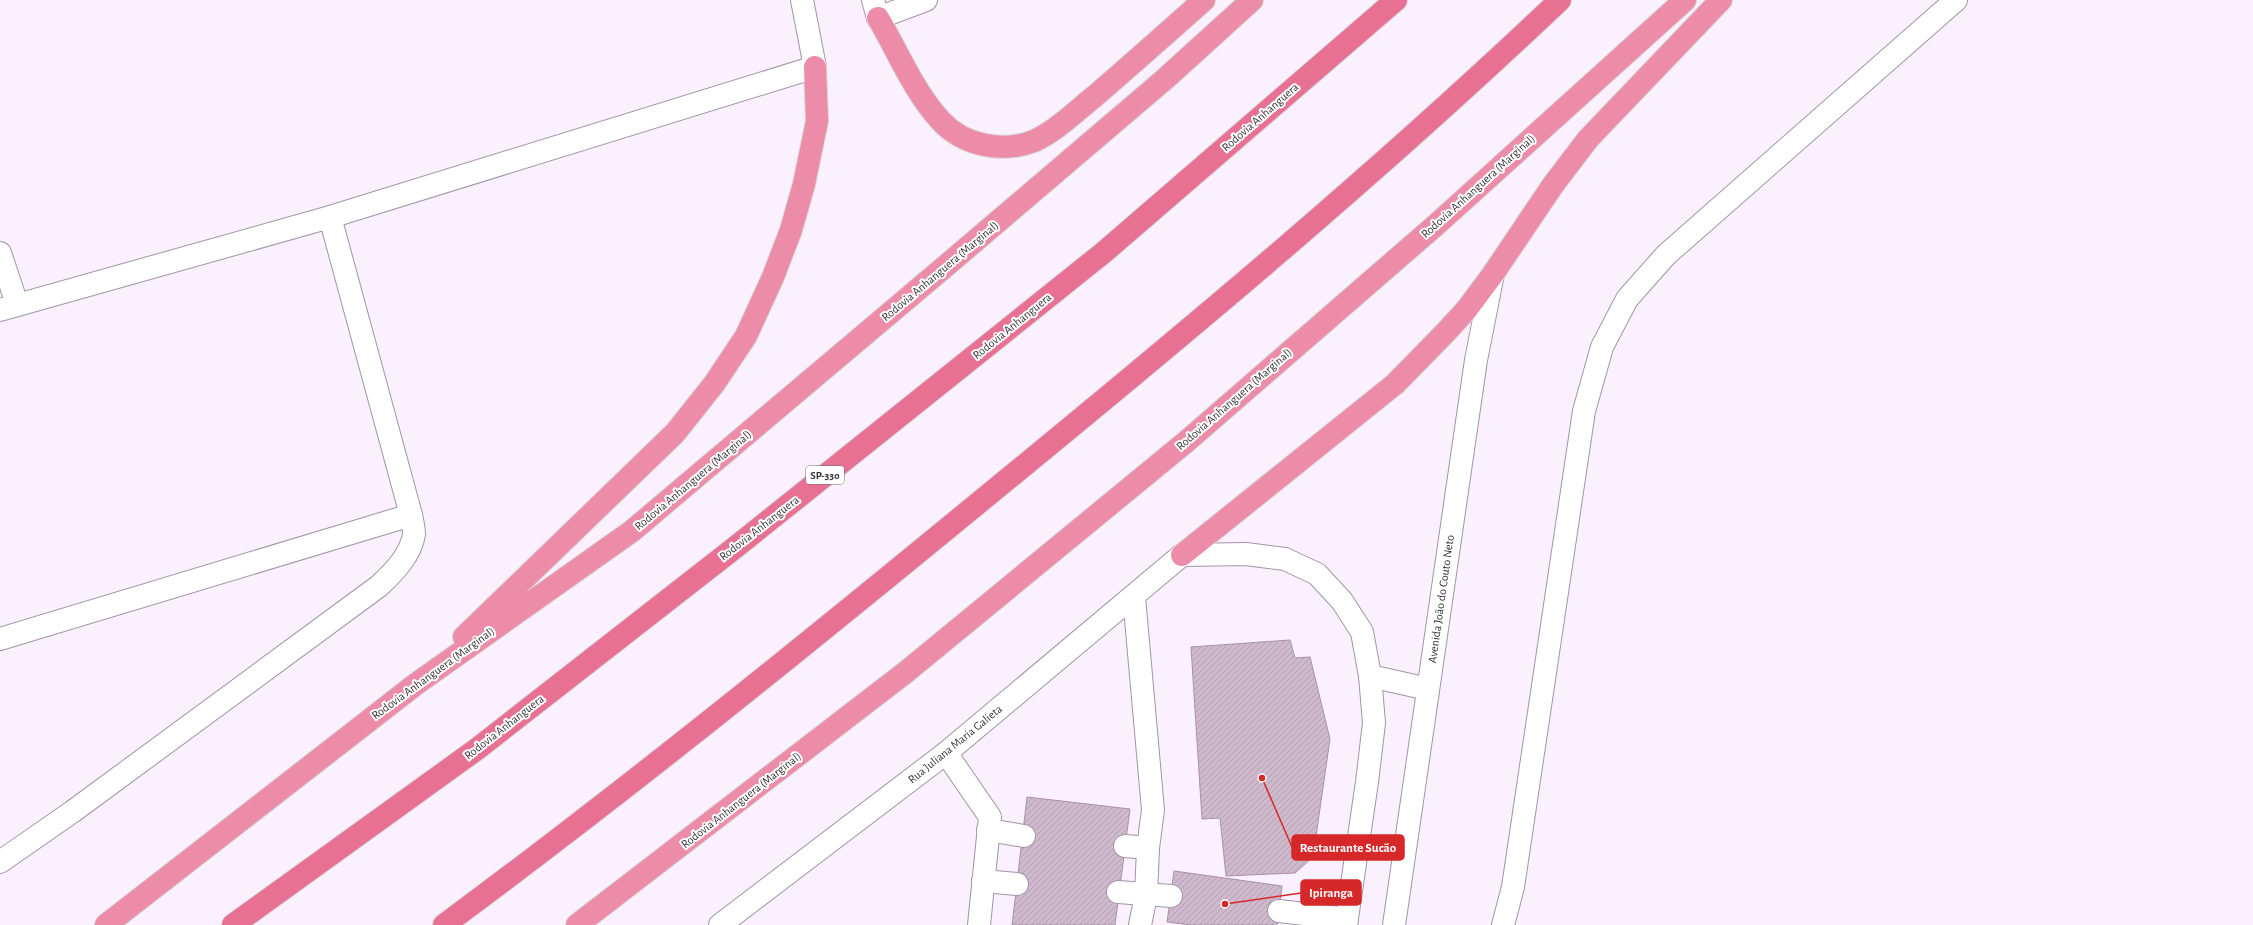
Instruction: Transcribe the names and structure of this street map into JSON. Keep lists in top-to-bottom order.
{
  "streets": {
    "highway": ["Rodovia Anhanguera", "Rodovia Anhanguera (Marginal)", "SP-330"],
    "street": ["Avenida João do Couto Neto", "Rua Juliana Maria Galieta"]
  },
  "places": ["Restaurante Sucão", "Ipiranga"]
}
